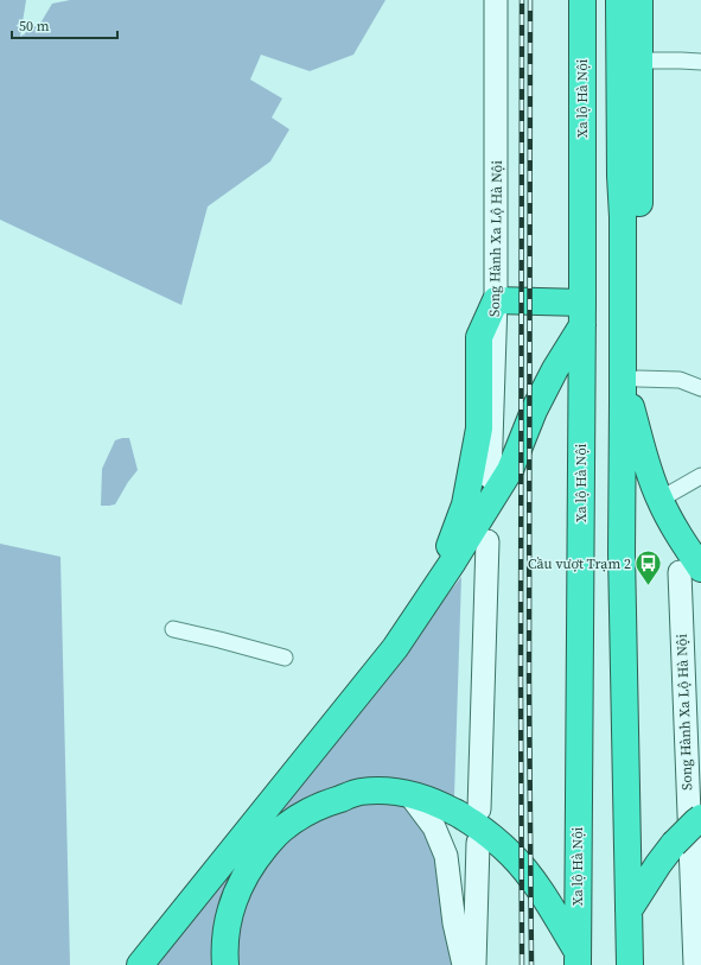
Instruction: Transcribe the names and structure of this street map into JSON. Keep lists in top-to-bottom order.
{
  "streets": {
    "highway": ["Xa lộ Hà Nội"],
    "main road": ["Song Hành Xa Lộ Hà Nội"]
  },
  "places": {
    "bus stop": ["Cầu vượt Trạm 2"]
  },
  "scale_bar": "50 m"
}
